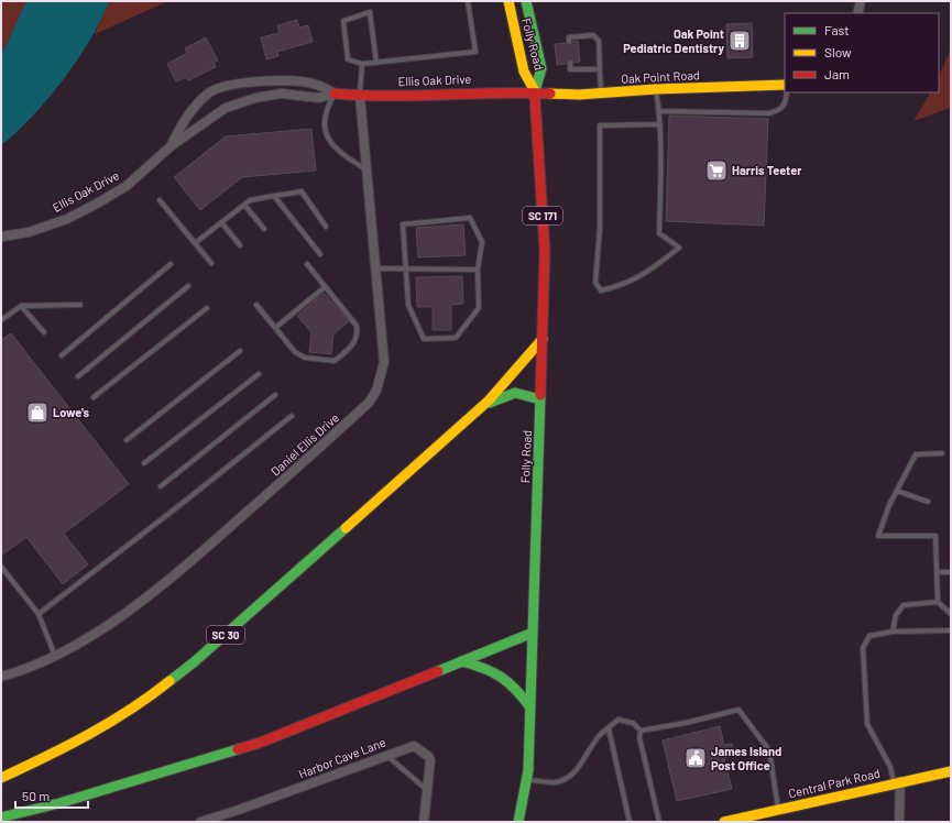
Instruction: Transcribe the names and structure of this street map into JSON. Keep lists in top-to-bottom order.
{
  "streets": {
    "main road": [
      "Folly Road",
      "Oak Point Road",
      "Ellis Oak Drive",
      "SC 171",
      "SC 30",
      "Central Park Road"
    ],
    "street": ["Daniel Ellis Drive", "Harbor Cave Lane"]
  },
  "crossings": [
    ["Folly Road", "Oak Point Road"],
    ["Folly Road", "Ellis Oak Drive"],
    ["Folly Road", "SC 30"],
    ["Oak Point Road", "Ellis Oak Drive"],
    ["Ellis Oak Drive", "Daniel Ellis Drive"]
  ],
  "places": {
    "building": ["Oak Point Pediatric Dentistry"],
    "supermarket": ["Harris Teeter"],
    "shop": ["Lowe's"],
    "public building": ["James Island Post Office"]
  },
  "legend": ["Fast", "Slow", "Jam"],
  "scale_bar": "50 m"
}
